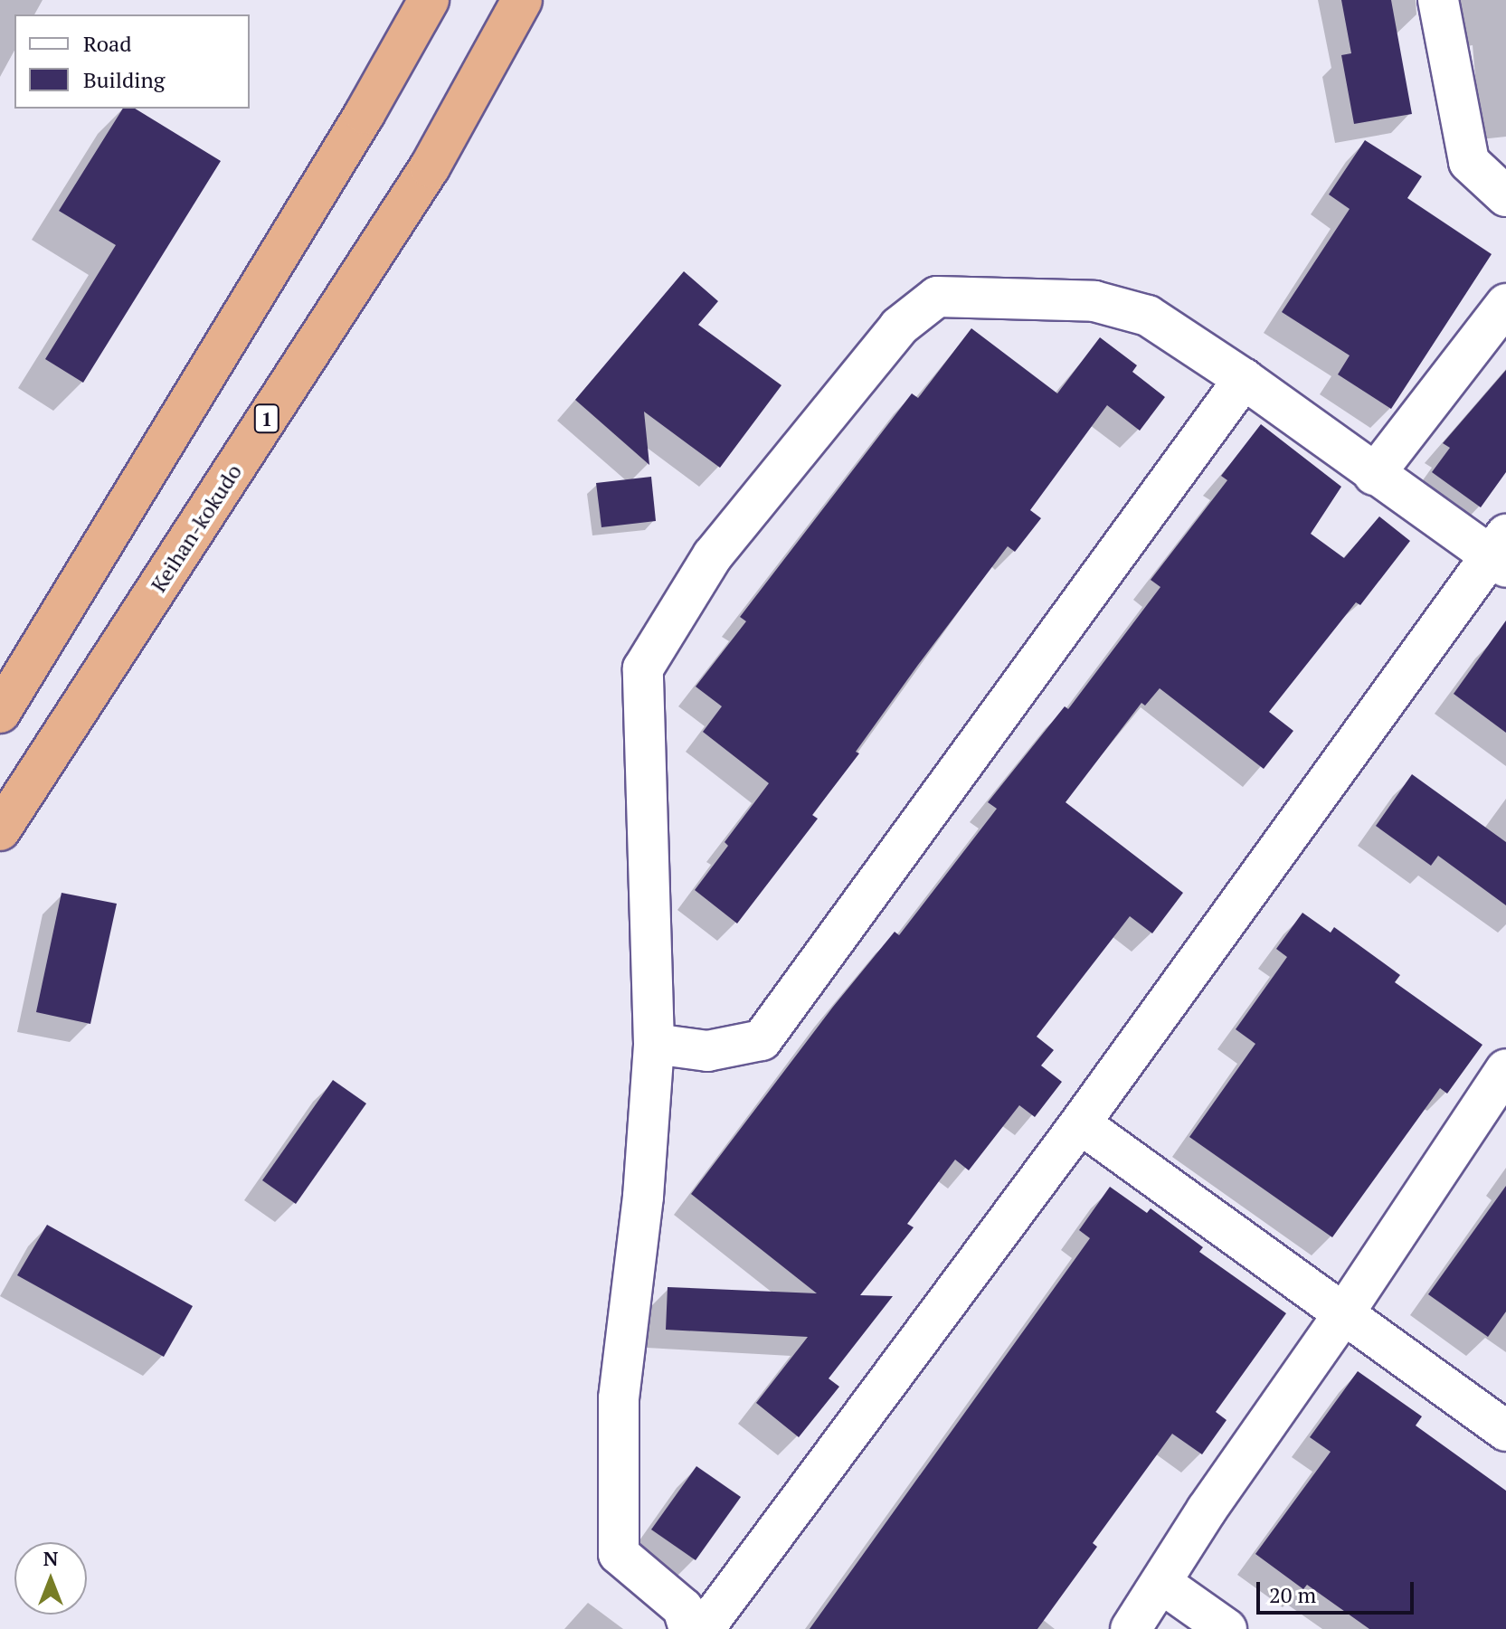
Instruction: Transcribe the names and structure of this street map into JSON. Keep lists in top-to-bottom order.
{
  "streets": {
    "highway": ["1", "Keihan-kokudo"]
  },
  "legend": ["Road", "Building"],
  "scale_bar": "20 m",
  "north": "top"
}
